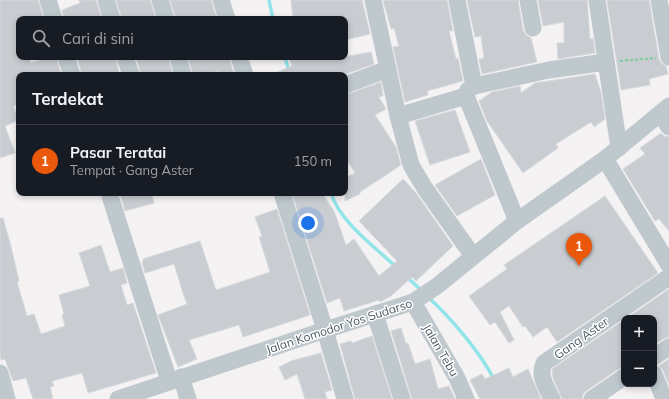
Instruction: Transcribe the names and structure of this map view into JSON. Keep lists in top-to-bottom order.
{
  "streets": {
    "street": ["Jalan Komodor Yos Sudarso", "Gang Aster", "Jalan Tebu"]
  },
  "crossings": [
    ["Jalan Komodor Yos Sudarso", "Jalan Tebu"]
  ],
  "page": {
    "search": "Cari di sini",
    "heading": "Terdekat",
    "list": [
      {
        "mark": "1",
        "name": "Pasar Teratai",
        "note": "Tempat · Gang Aster",
        "value": "150 m"
      }
    ],
    "pins": "1",
    "map_buttons": ["+", "−"]
  }
}
